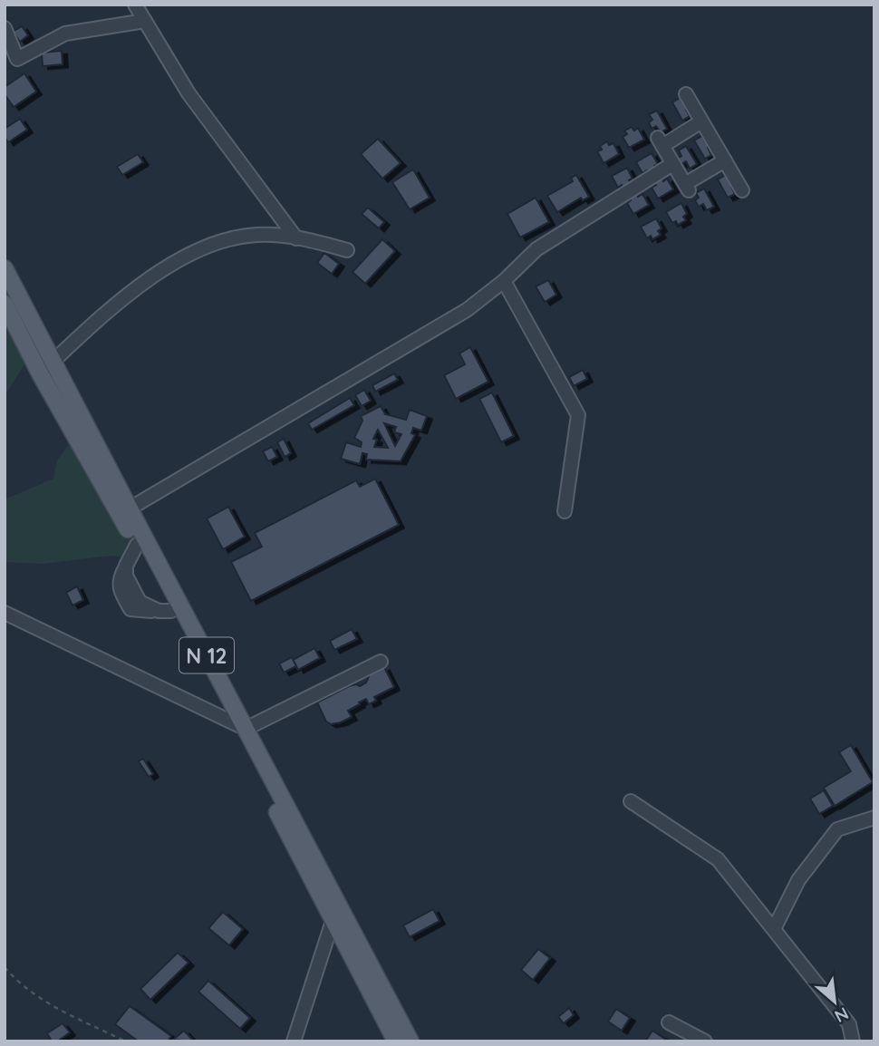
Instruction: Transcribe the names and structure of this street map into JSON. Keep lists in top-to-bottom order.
{
  "streets": {
    "main road": ["N 12"]
  },
  "north": "bottom right"
}
